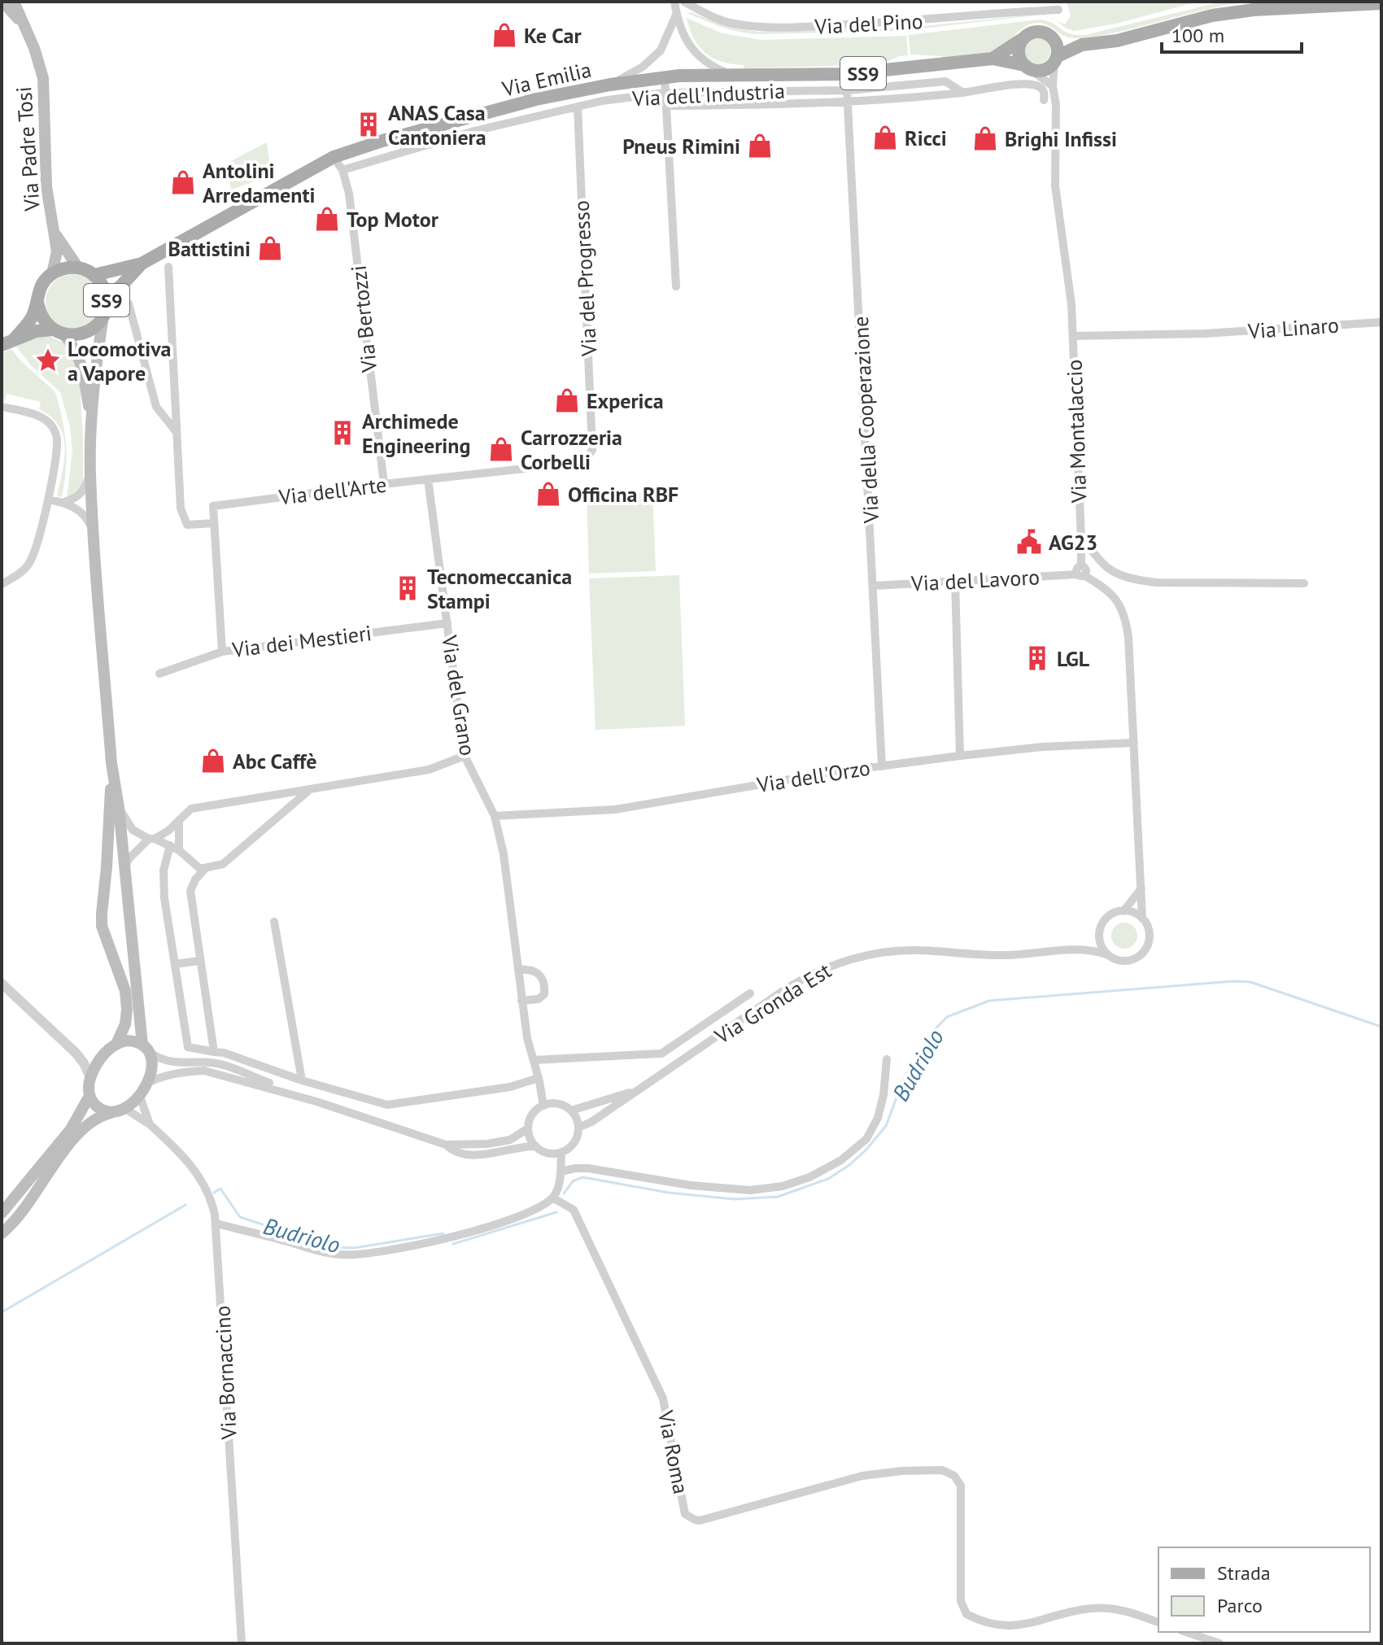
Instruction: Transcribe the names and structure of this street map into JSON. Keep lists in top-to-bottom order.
{
  "streets": {
    "main road": ["SS9", "Via Emilia", "Via Padre Tosi"],
    "street": [
      "Via del Pino",
      "Via dell'Industria",
      "Via del Progresso",
      "Via Bertozzi",
      "Via Linaro",
      "Via della Cooperazione",
      "Via Montalaccio",
      "Via dell'Arte",
      "Via del Lavoro",
      "Via dei Mestieri",
      "Via del Grano",
      "Via dell'Orzo",
      "Via Gronda Est",
      "Via Bornaccino",
      "Via Roma"
    ]
  },
  "crossings": [
    ["SS9", "Via Emilia"],
    ["SS9", "Via Padre Tosi"],
    ["Via Emilia", "Via Padre Tosi"],
    ["Via Emilia", "Via Bertozzi"],
    ["Via Emilia", "Via della Cooperazione"],
    ["Via Emilia", "Via Montalaccio"],
    ["Via dell'Industria", "Via del Progresso"],
    ["Via dell'Industria", "Via Bertozzi"],
    ["Via dell'Industria", "Via della Cooperazione"],
    ["Via del Progresso", "Via dell'Arte"],
    ["Via Bertozzi", "Via dell'Arte"],
    ["Via Linaro", "Via Montalaccio"],
    ["Via della Cooperazione", "Via del Lavoro"],
    ["Via della Cooperazione", "Via dell'Orzo"],
    ["Via dell'Arte", "Via del Grano"],
    ["Via del Lavoro", "Via Gronda Est"],
    ["Via dei Mestieri", "Via del Grano"],
    ["Via del Grano", "Via dell'Orzo"],
    ["Via dell'Orzo", "Via Gronda Est"]
  ],
  "water": ["Budriolo"],
  "places": {
    "shop": [
      "Ke Car",
      "Ricci",
      "Brighi Infissi",
      "Pneus Rimini",
      "Antolini Arredamenti",
      "Top Motor",
      "Battistini",
      "Experica",
      "Carrozzeria Corbelli",
      "Officina RBF",
      "Abc Caffè"
    ],
    "building": [
      "ANAS Casa Cantoniera",
      "Archimede Engineering",
      "Tecnomeccanica Stampi",
      "LGL"
    ],
    "place": ["Locomotiva a Vapore"],
    "public building": ["AG23"]
  },
  "legend": ["Strada", "Parco"],
  "scale_bar": "100 m"
}
